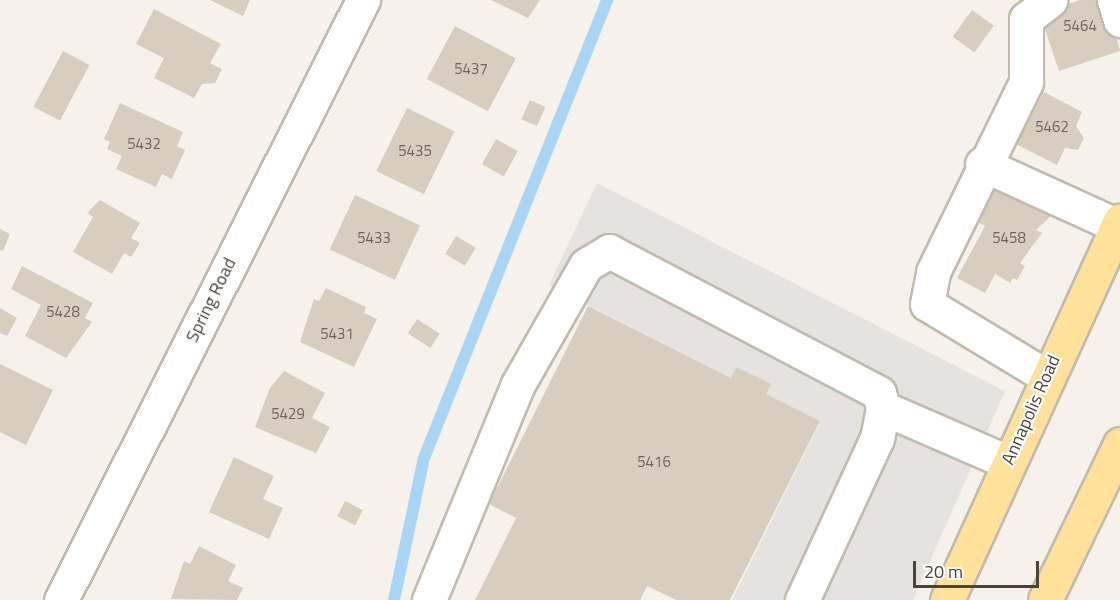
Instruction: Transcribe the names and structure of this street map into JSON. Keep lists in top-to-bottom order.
{
  "streets": {
    "main road": ["Annapolis Road"],
    "street": ["Spring Road"]
  },
  "house_numbers": [
    "5464",
    "5437",
    "5462",
    "5432",
    "5435",
    "5433",
    "5458",
    "5428",
    "5431",
    "5429",
    "5416"
  ],
  "scale_bar": "20 m"
}
